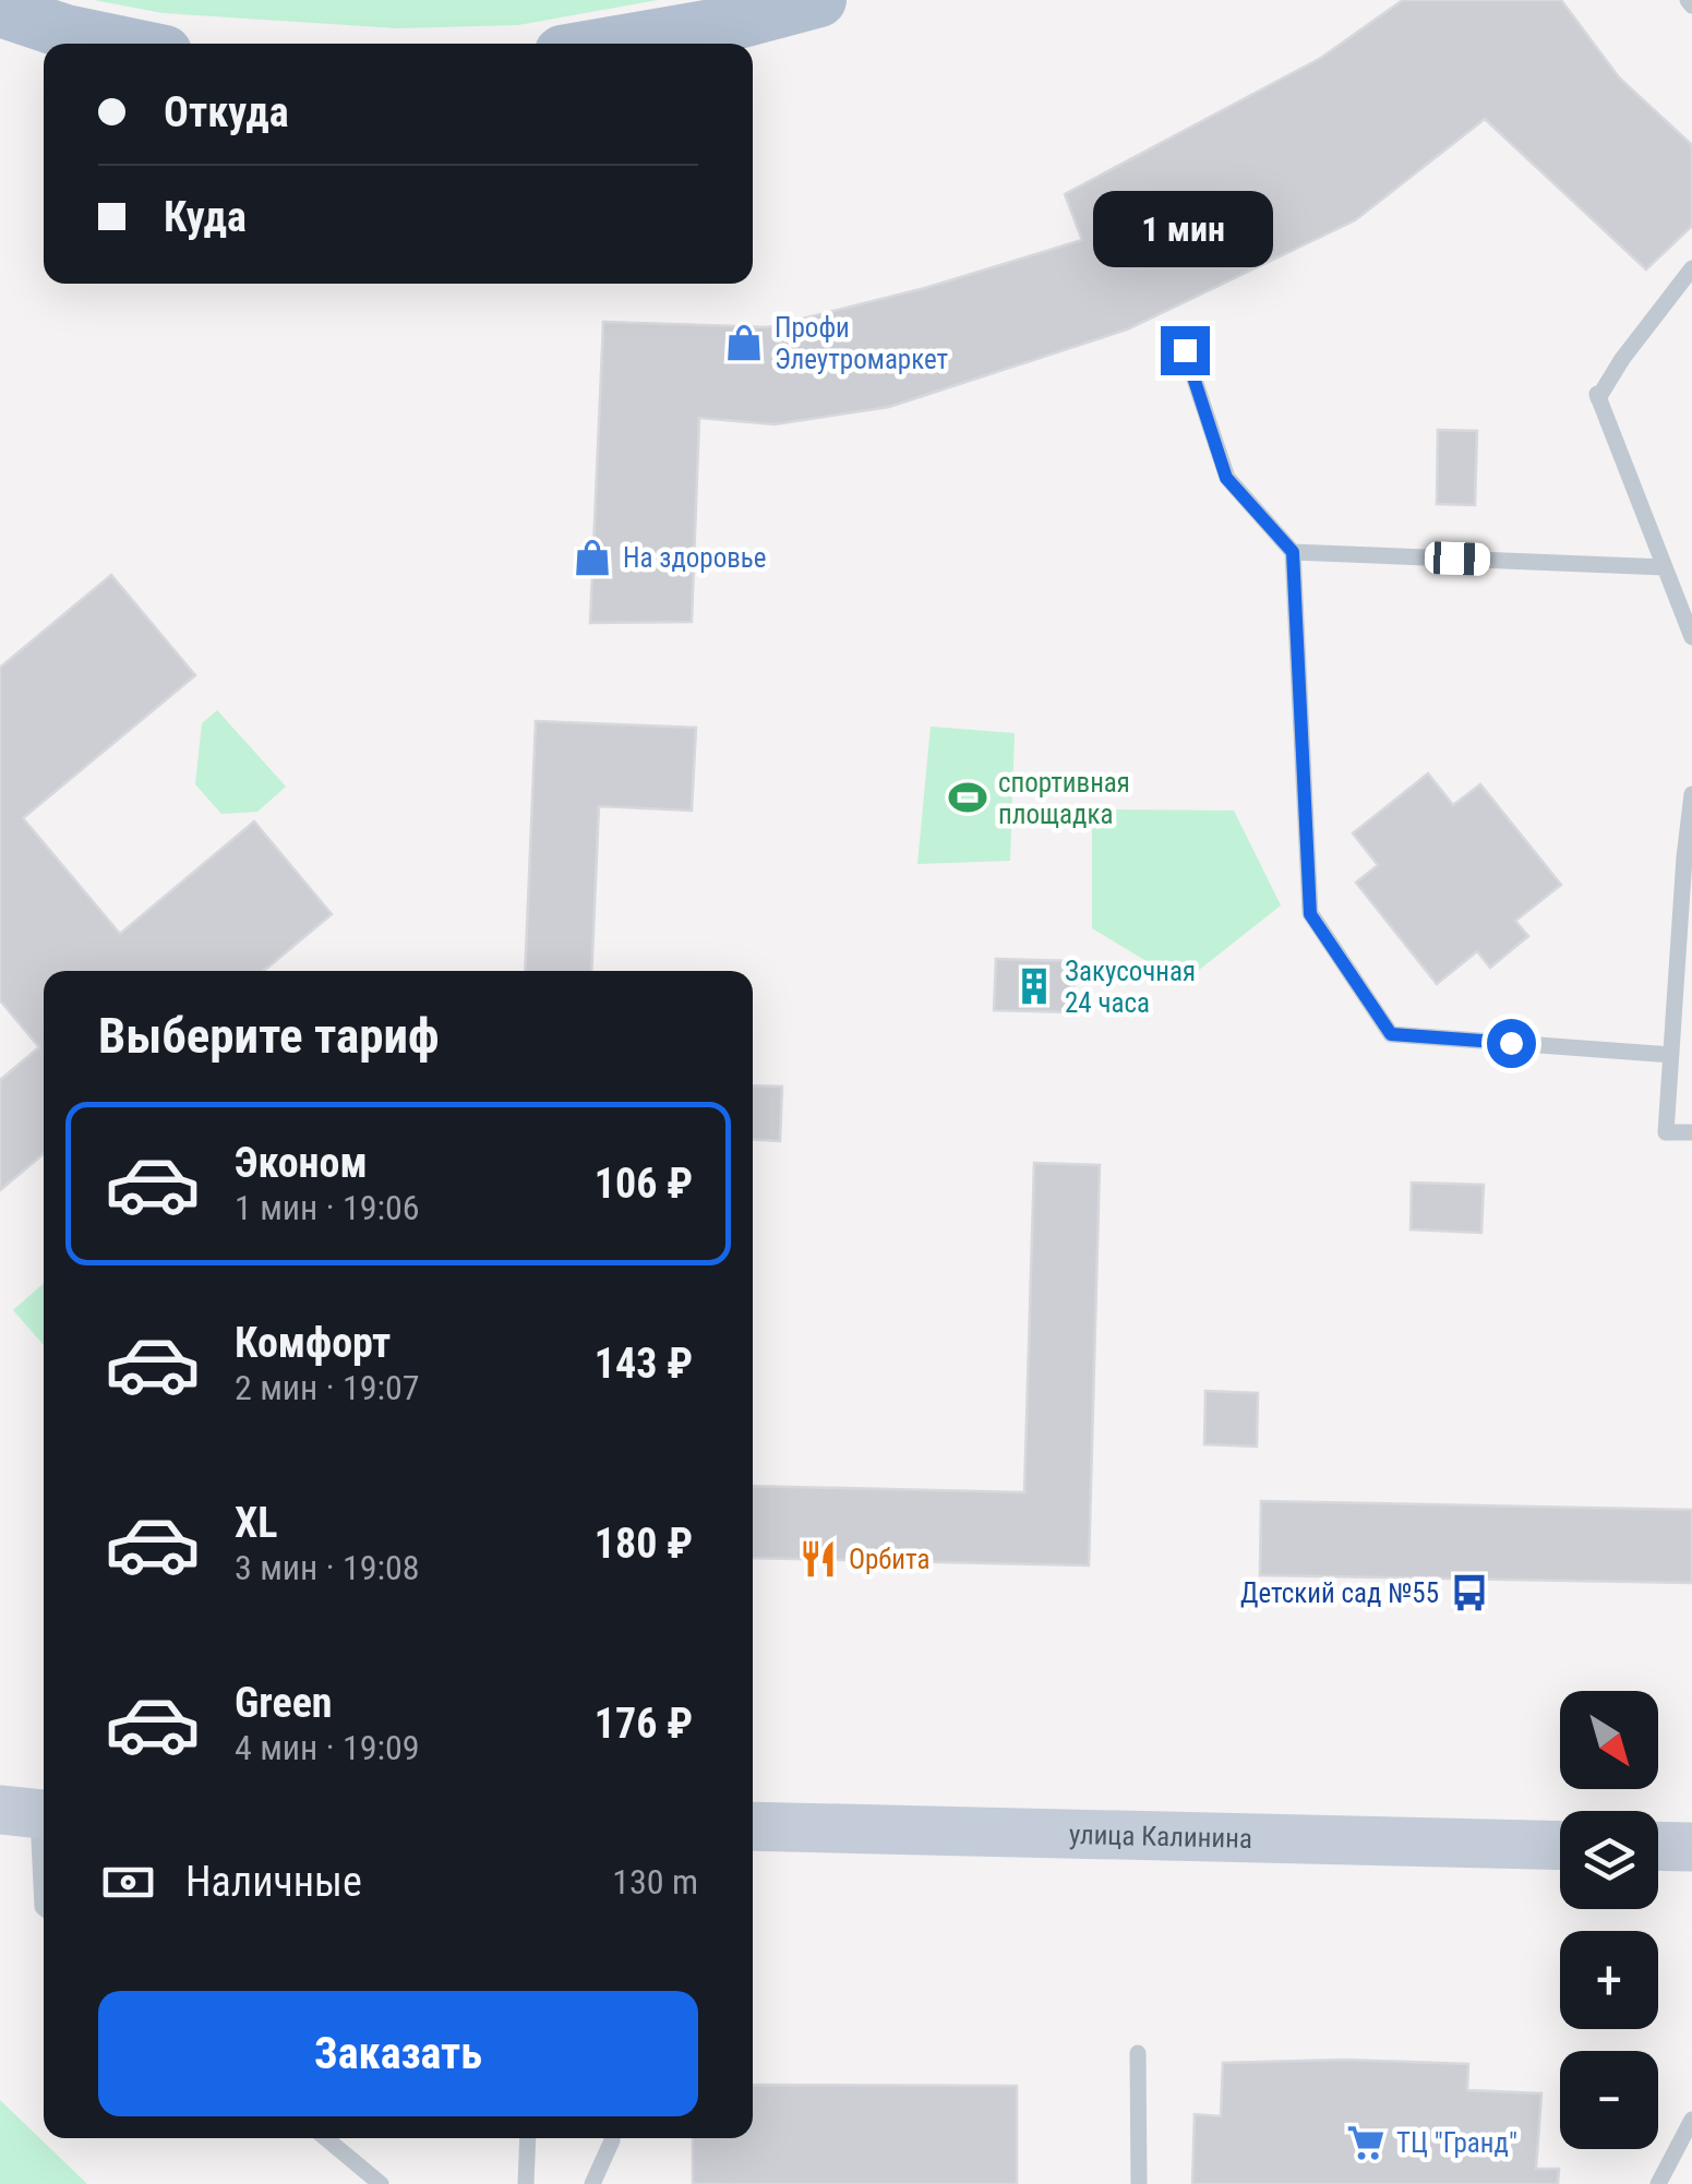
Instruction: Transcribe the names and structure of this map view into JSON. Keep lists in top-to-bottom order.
{
  "streets": {
    "main road": ["улица Калинина"]
  },
  "places": {
    "shop": ["Профи Элеутромаркет", "На здоровье"],
    "sports": ["спортивная площадка"],
    "building": ["Закусочная 24 часа"],
    "restaurant": ["Орбита"],
    "bus stop": ["Детский сад №55"],
    "supermarket": ["ТЦ \"Гранд\""]
  },
  "north": "bottom right",
  "page": {
    "banner": ["Откуда", "Куда"],
    "bubble": "1 мин",
    "heading": "Выберите тариф",
    "list": [
      {
        "name": "Эконом",
        "note": "1 мин · 19:06",
        "value": "106 ₽"
      },
      {
        "name": "Комфорт",
        "note": "2 мин · 19:07",
        "value": "143 ₽"
      },
      {
        "name": "XL",
        "note": "3 мин · 19:08",
        "value": "180 ₽"
      },
      {
        "name": "Green",
        "note": "4 мин · 19:09",
        "value": "176 ₽"
      }
    ],
    "map_buttons": ["+", "−"],
    "pay": ["Наличные", "130 m"],
    "buttons": "Заказать"
  }
}
